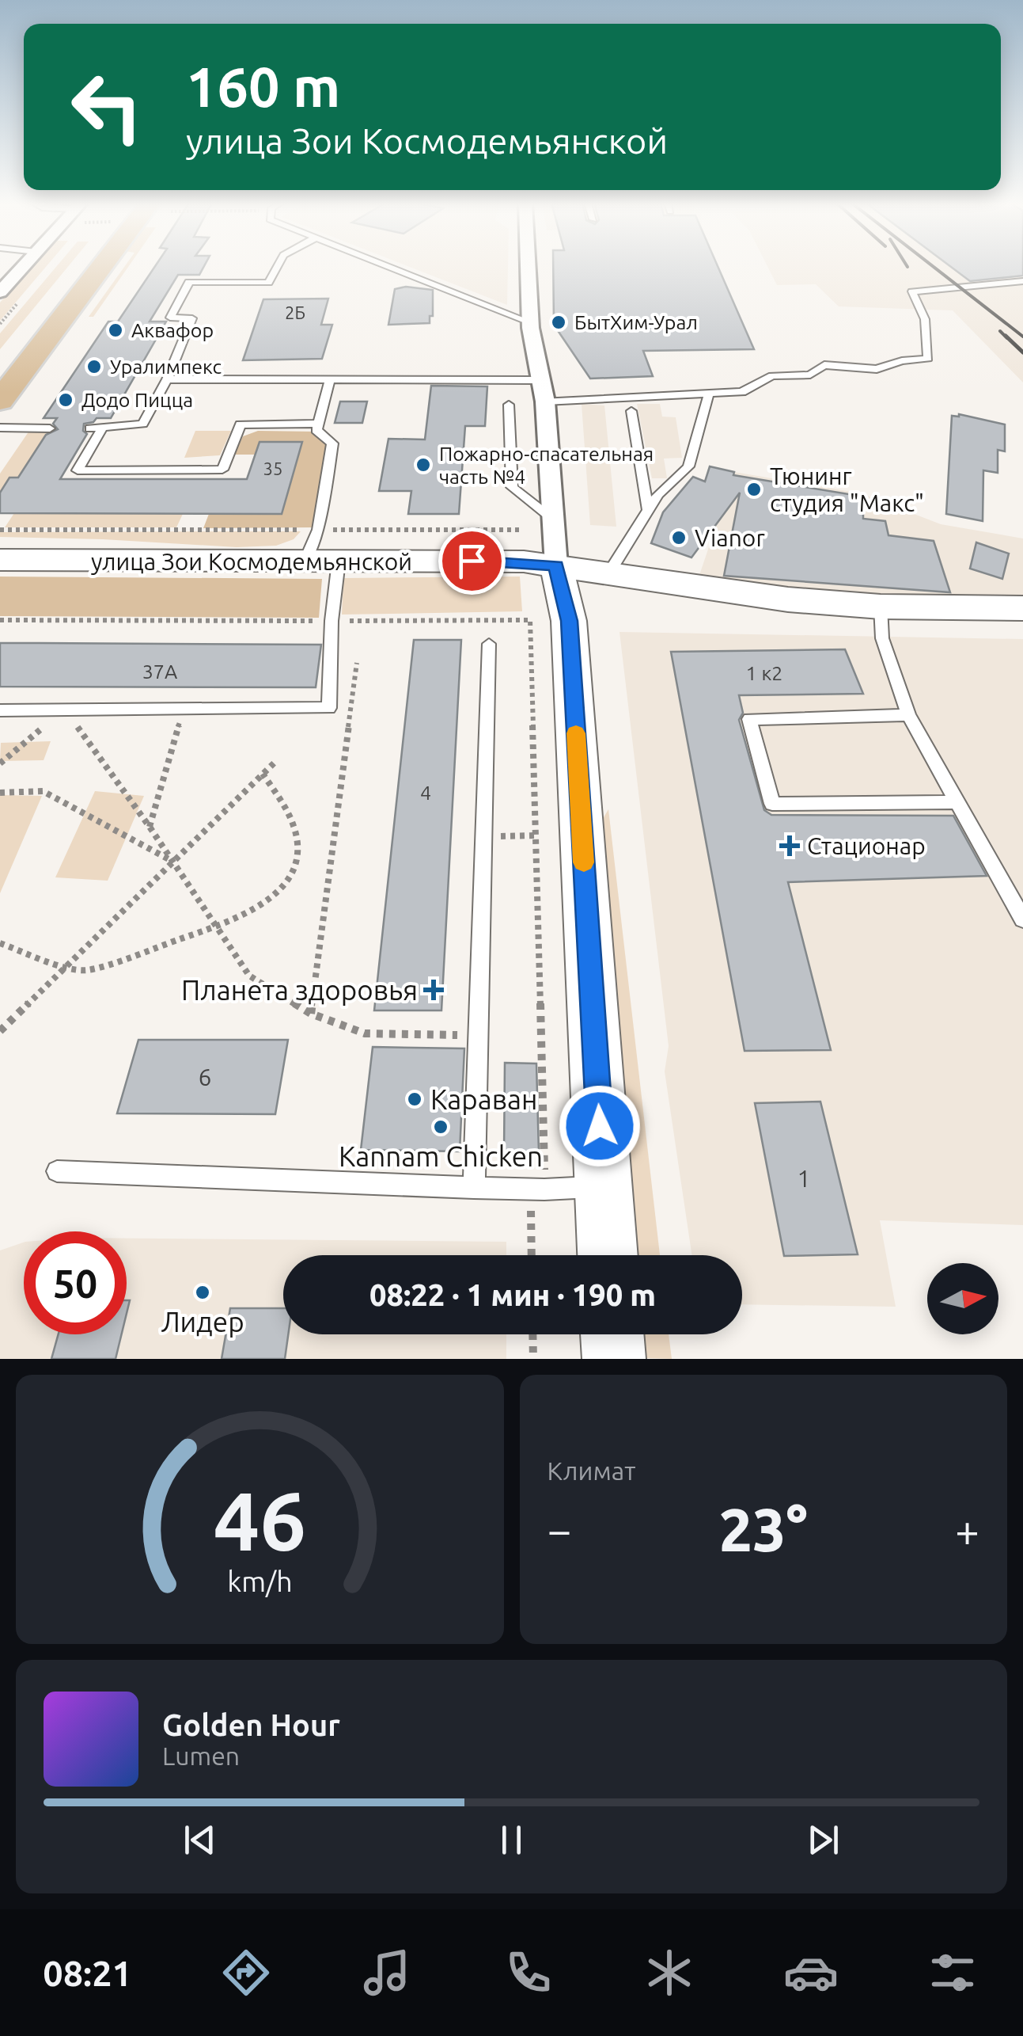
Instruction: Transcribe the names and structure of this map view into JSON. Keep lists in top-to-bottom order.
{
  "streets": {
    "main road": ["улица Зои Космодемьянской"]
  },
  "places": {
    "other": [
      "БытХим-Урал",
      "Аквафор",
      "Уралимпекс",
      "Додо Пицца",
      "Пожарно-спасательная часть №4",
      "Тюнинг студия \"Макс\"",
      "Vianor",
      "Караван",
      "Kannam Chicken",
      "Лидер"
    ],
    "health": ["Стационар", "Планета здоровья"]
  },
  "house_numbers": [
    "2Б",
    "35",
    "37А",
    "1 к2",
    "4",
    "6",
    "1"
  ],
  "north": "right",
  "page": {
    "turn": ["160 m", "улица Зои Космодемьянской"],
    "limit": "50",
    "trip": "08:22 · 1 мин · 190 m",
    "tile": "Климат",
    "heat": ["−", "23°", "+"],
    "song": ["Golden Hour", "Lumen"],
    "tabs": "08:21",
    "gauge": ["46", "km/h"]
  }
}
